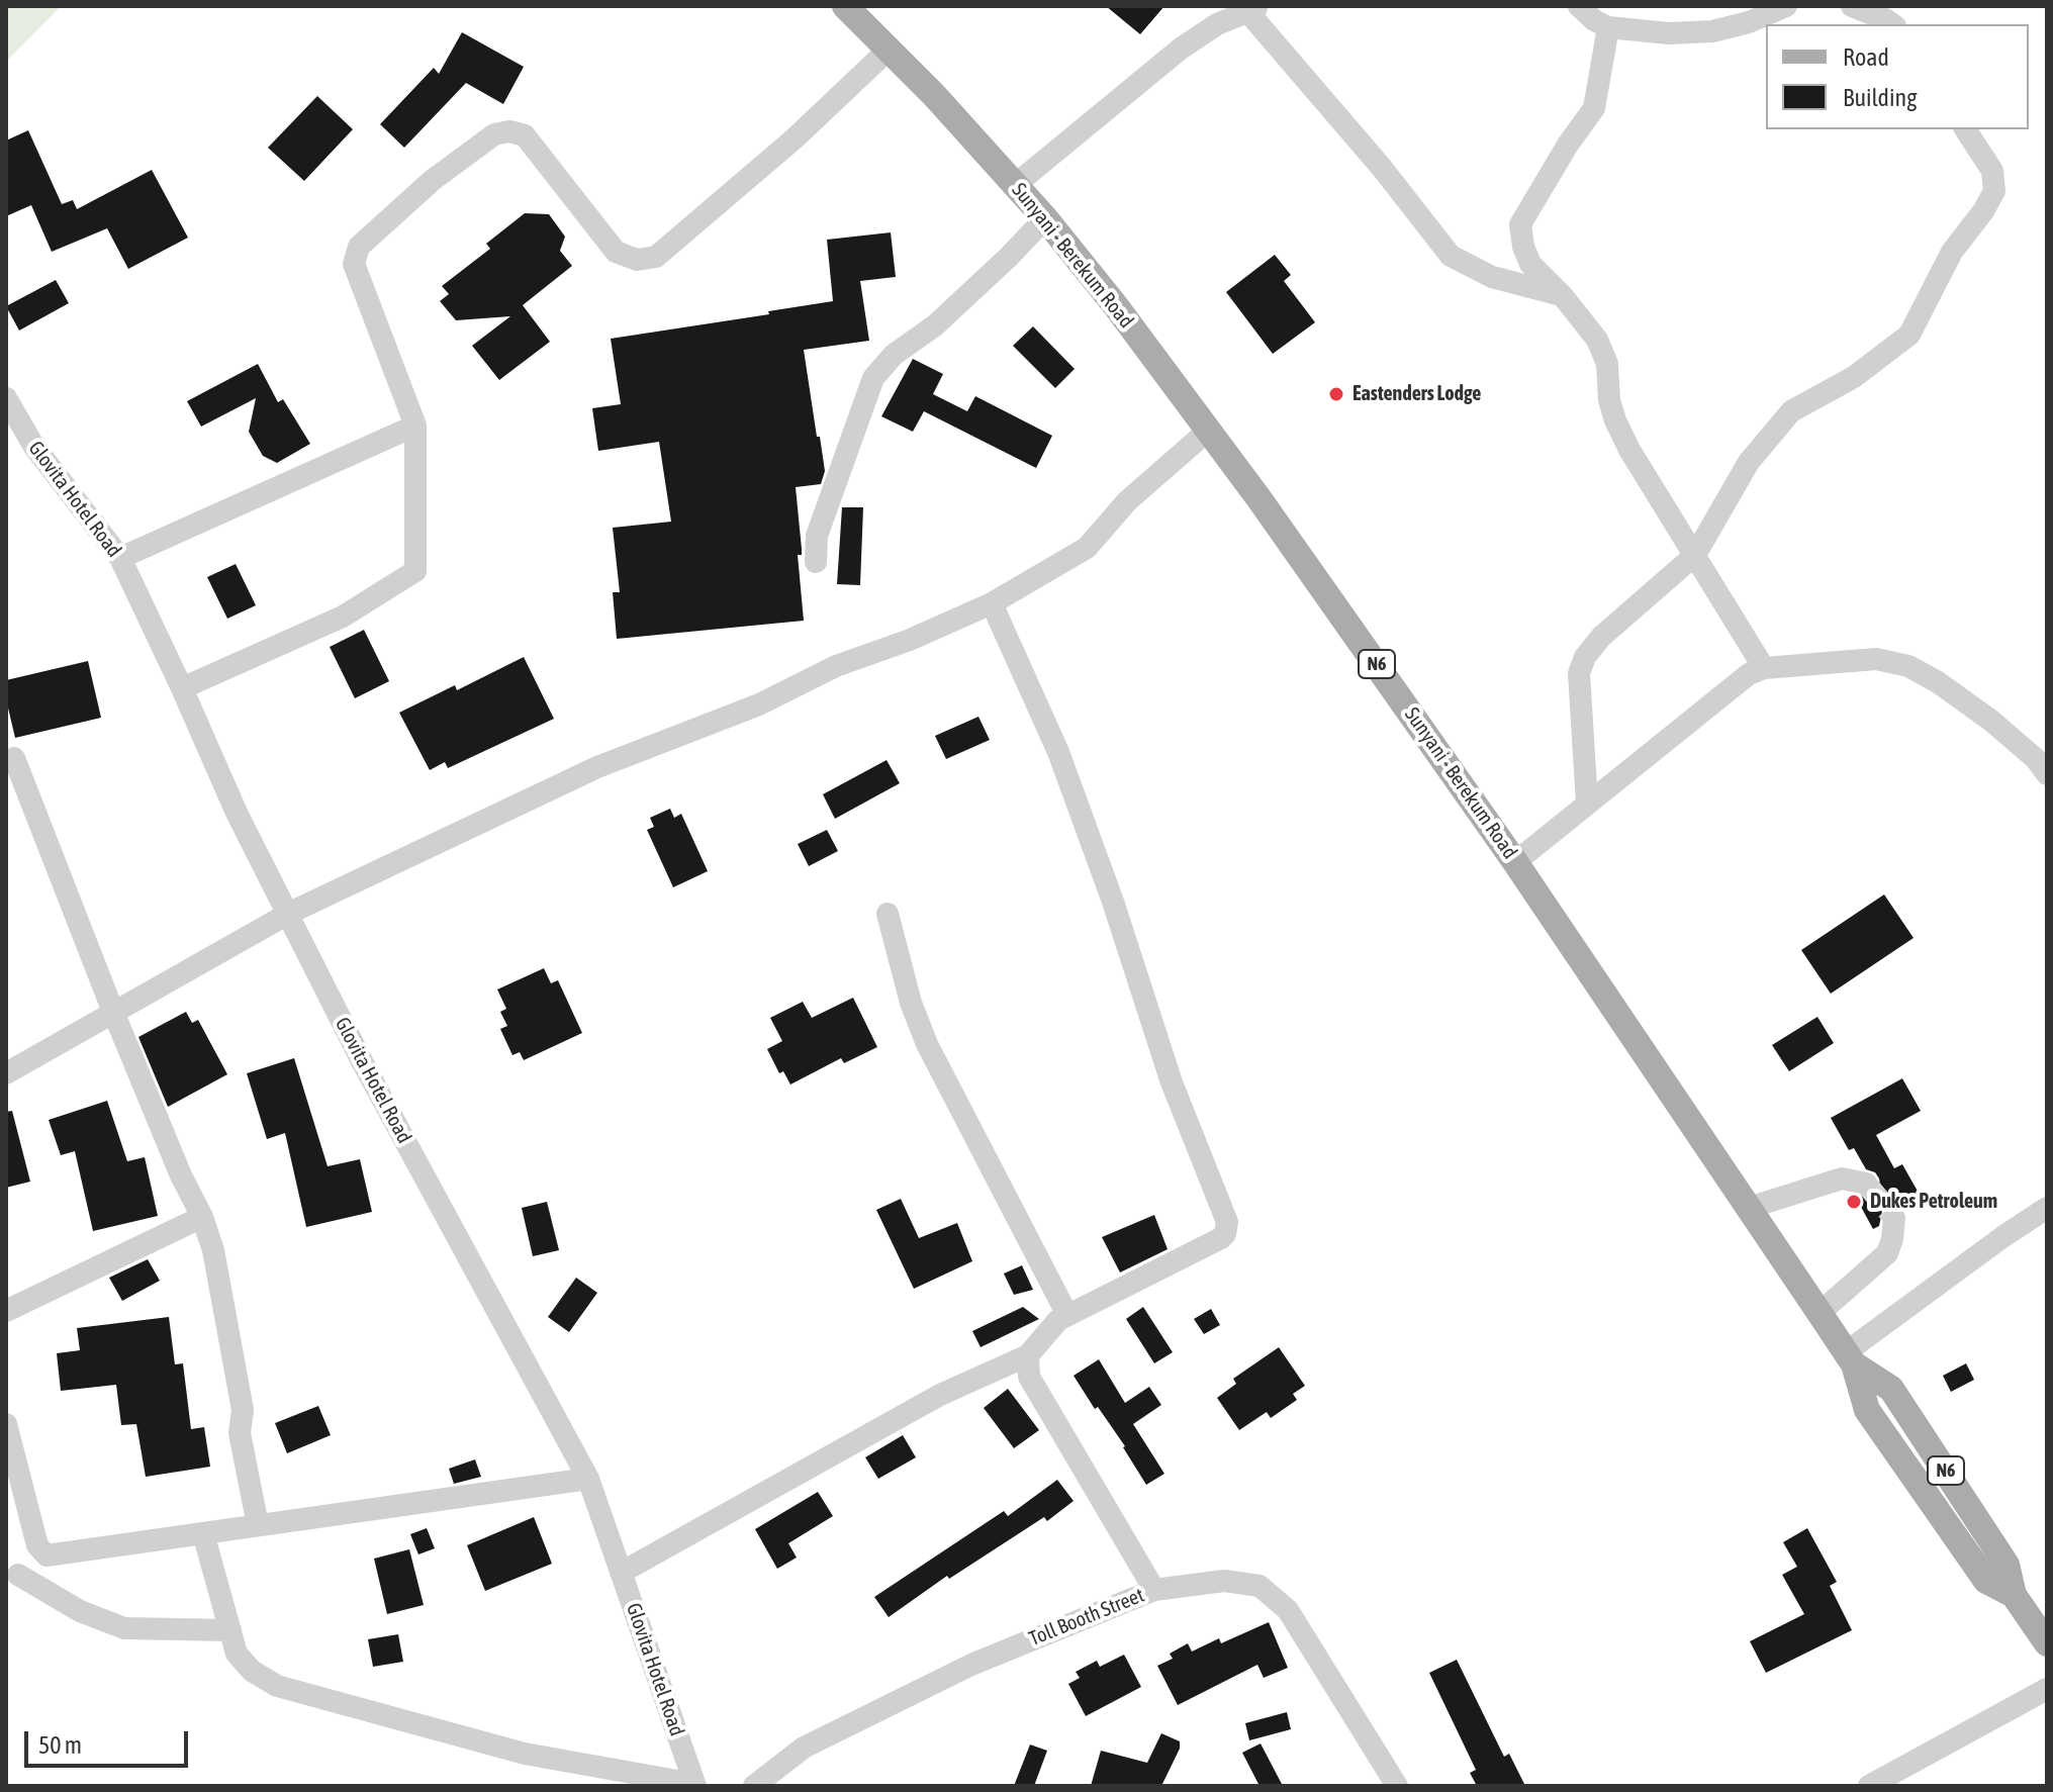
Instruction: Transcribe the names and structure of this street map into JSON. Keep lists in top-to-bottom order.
{
  "streets": {
    "main road": ["Sunyani - Berekum Road", "N6"],
    "street": ["Glovita Hotel Road", "Toll Booth Street"]
  },
  "places": ["Eastenders Lodge", "Dukes Petroleum"],
  "legend": ["Road", "Building"],
  "scale_bar": "50 m"
}
